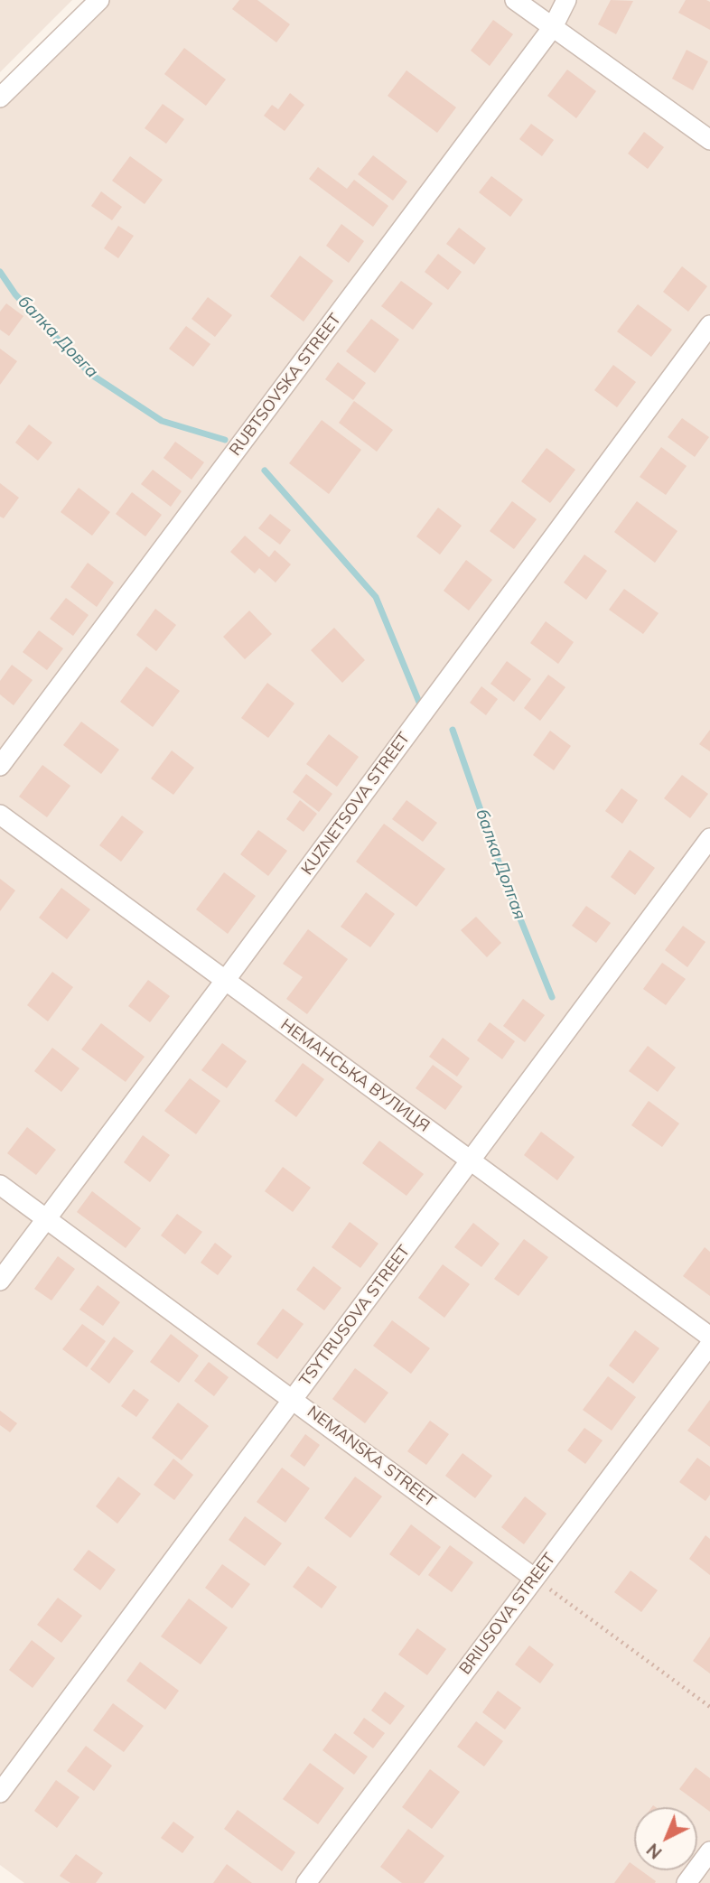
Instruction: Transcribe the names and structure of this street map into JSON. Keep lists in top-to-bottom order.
{
  "streets": {
    "street": [
      "RUBTSOVSKA STREET",
      "KUZNETSOVA STREET",
      "НЕМАНСЬКА ВУЛИЦЯ",
      "TSYTRUSOVA STREET",
      "NEMANSKA STREET",
      "BRIUSOVA STREET"
    ]
  },
  "crossings": [
    ["KUZNETSOVA STREET", "НЕМАНСЬКА ВУЛИЦЯ"],
    ["KUZNETSOVA STREET", "NEMANSKA STREET"],
    ["НЕМАНСЬКА ВУЛИЦЯ", "TSYTRUSOVA STREET"],
    ["TSYTRUSOVA STREET", "NEMANSKA STREET"],
    ["NEMANSKA STREET", "BRIUSOVA STREET"]
  ],
  "water": ["балка Довга", "балка Долгая"],
  "north": "bottom left"
}
